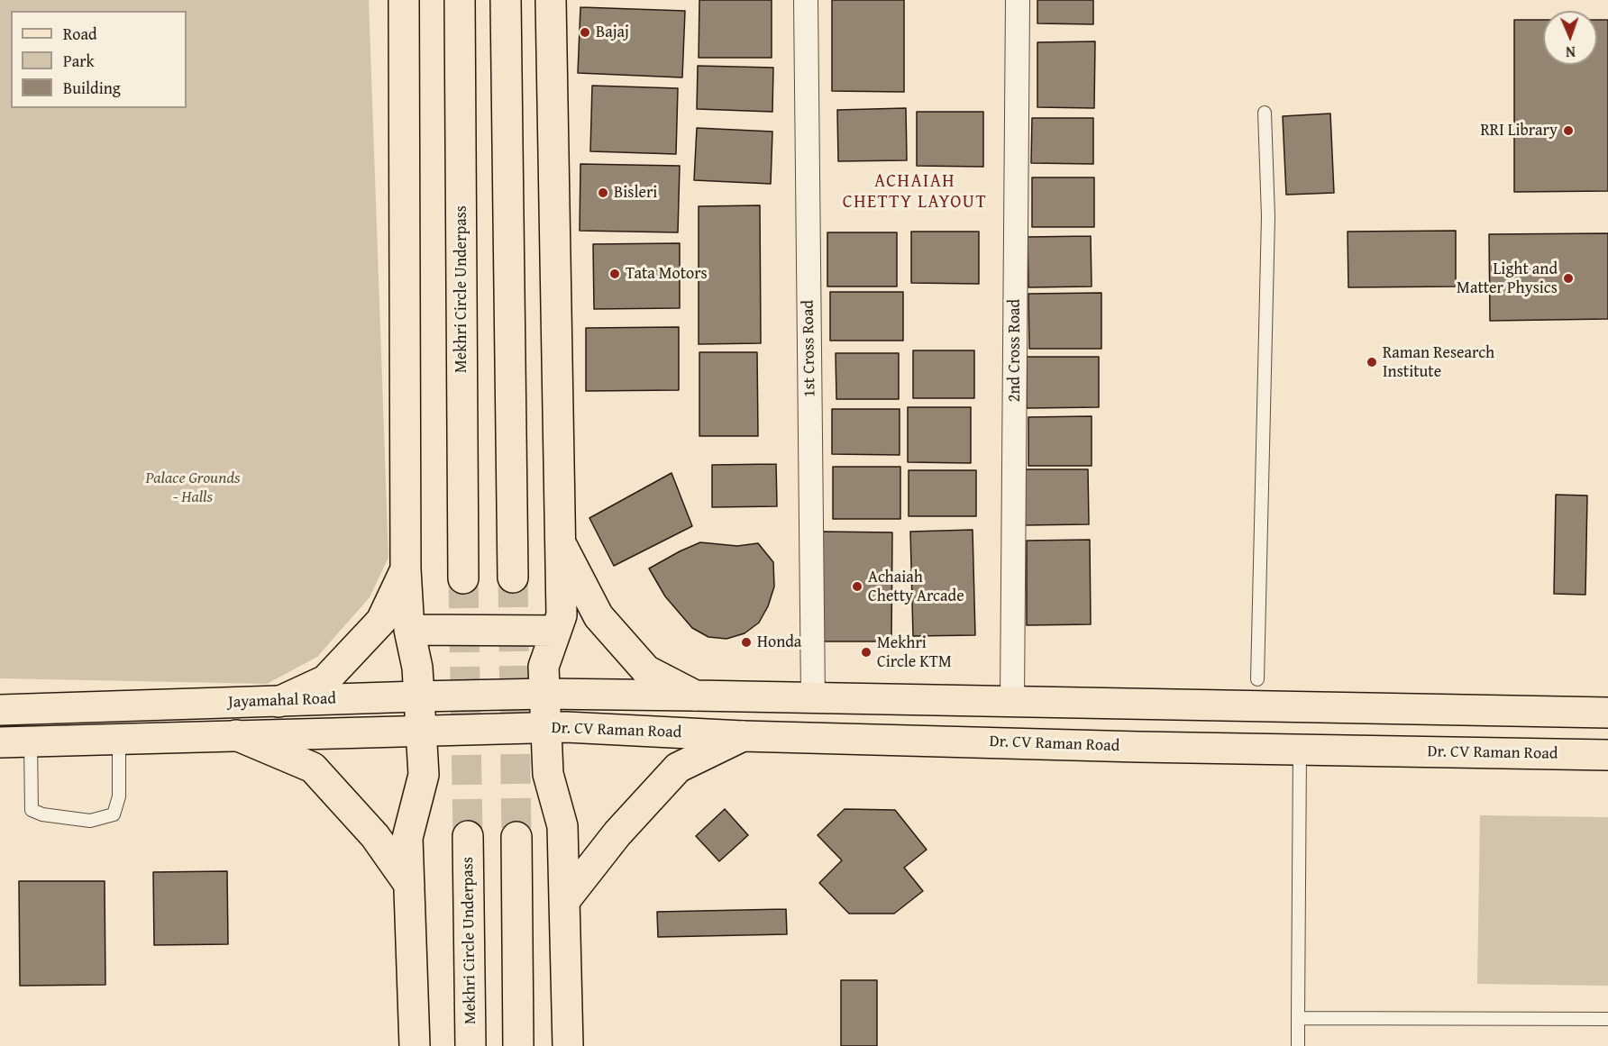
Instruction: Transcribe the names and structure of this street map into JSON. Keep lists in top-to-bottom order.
{
  "streets": {
    "main road": ["Mekhri Circle Underpass", "Jayamahal Road", "Dr. CV Raman Road"],
    "street": ["1st Cross Road", "2nd Cross Road"]
  },
  "crossings": [
    ["Jayamahal Road", "Dr. CV Raman Road"]
  ],
  "districts": ["ACHAIAH CHETTY LAYOUT"],
  "parks": ["Palace Grounds - Halls"],
  "places": [
    "Bajaj",
    "RRI Library",
    "Bisleri",
    "Tata Motors",
    "Light and Matter Physics",
    "Raman Research Institute",
    "Achaiah Chetty Arcade",
    "Honda",
    "Mekhri Circle KTM"
  ],
  "legend": ["Road", "Park", "Building"],
  "north": "bottom"
}
